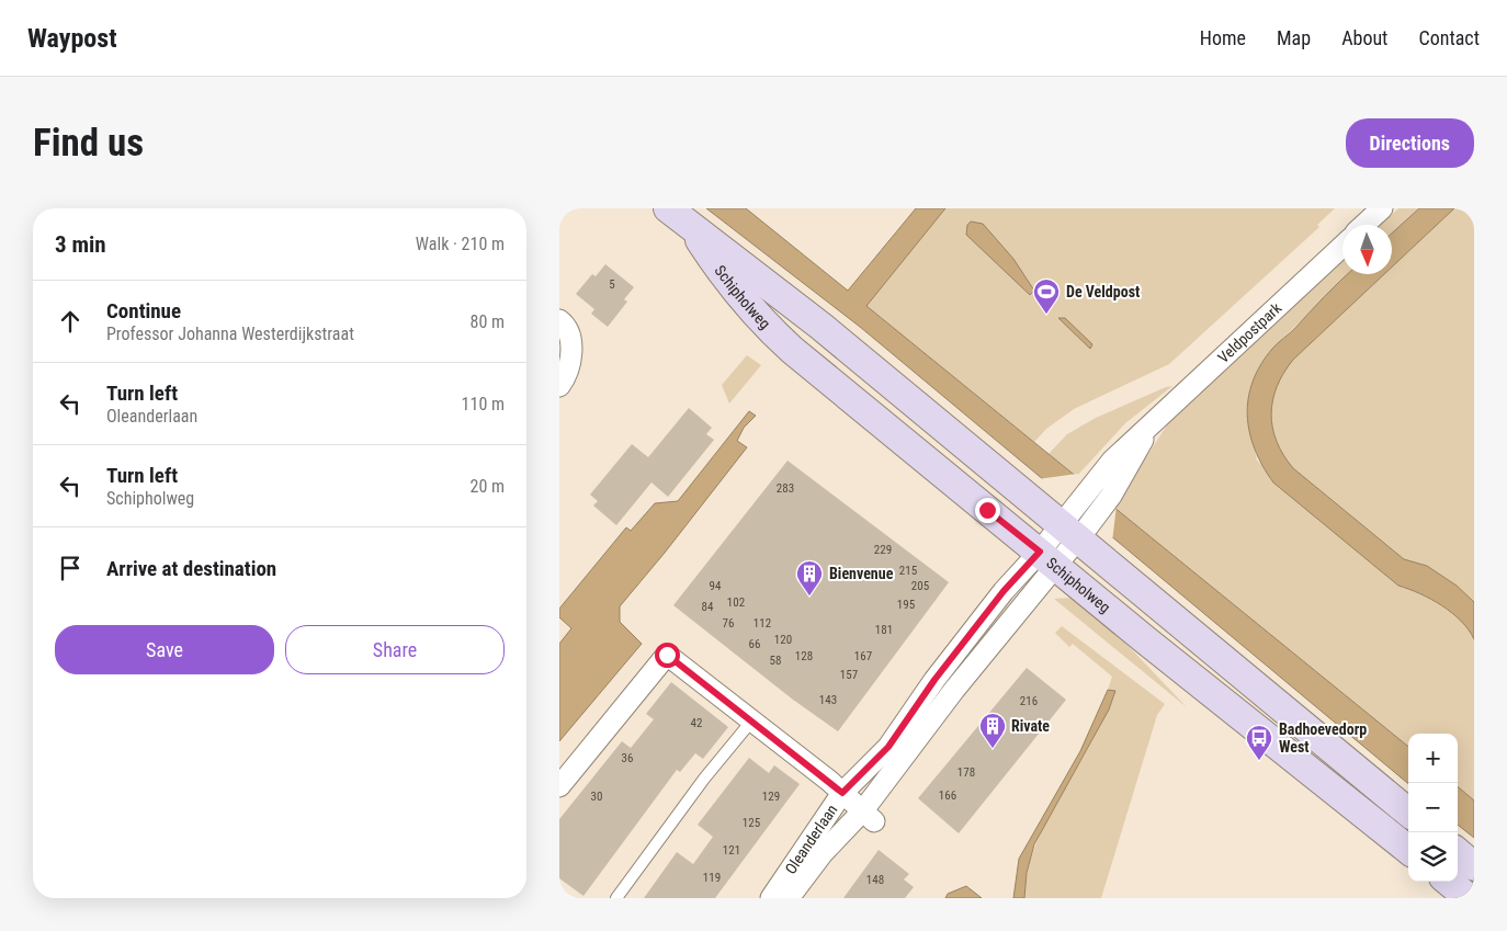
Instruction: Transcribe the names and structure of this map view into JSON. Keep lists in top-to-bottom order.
{
  "streets": {
    "main road": ["Schipholweg"],
    "street": ["Veldpostpark", "Oleanderlaan"]
  },
  "crossings": [
    ["Schipholweg", "Veldpostpark"],
    ["Schipholweg", "Oleanderlaan"]
  ],
  "places": {
    "sports": ["De Veldpost"],
    "building": ["Bienvenue", "Rivate"],
    "bus stop": ["Badhoevedorp West"]
  },
  "house_numbers": [
    "5",
    "283",
    "229",
    "215",
    "94",
    "205",
    "102",
    "195",
    "84",
    "76",
    "112",
    "181",
    "120",
    "66",
    "128",
    "167",
    "58",
    "157",
    "143",
    "216",
    "42",
    "36",
    "178",
    "166",
    "30",
    "129",
    "125",
    "121",
    "119",
    "148"
  ],
  "north": "bottom",
  "page": {
    "header": "Waypost",
    "nav": [
      "Home",
      "Map",
      "About",
      "Contact"
    ],
    "buttons": [
      "Directions",
      ["Save", "Share"]
    ],
    "title": "Find us",
    "heading": ["3 min", "Walk · 210 m"],
    "list": [
      ["Continue", "Professor Johanna Westerdijkstraat", "80 m"],
      ["Turn left", "Oleanderlaan", "110 m"],
      ["Turn left", "Schipholweg", "20 m"],
      "Arrive at destination"
    ],
    "map_buttons": ["+", "−"]
  }
}
